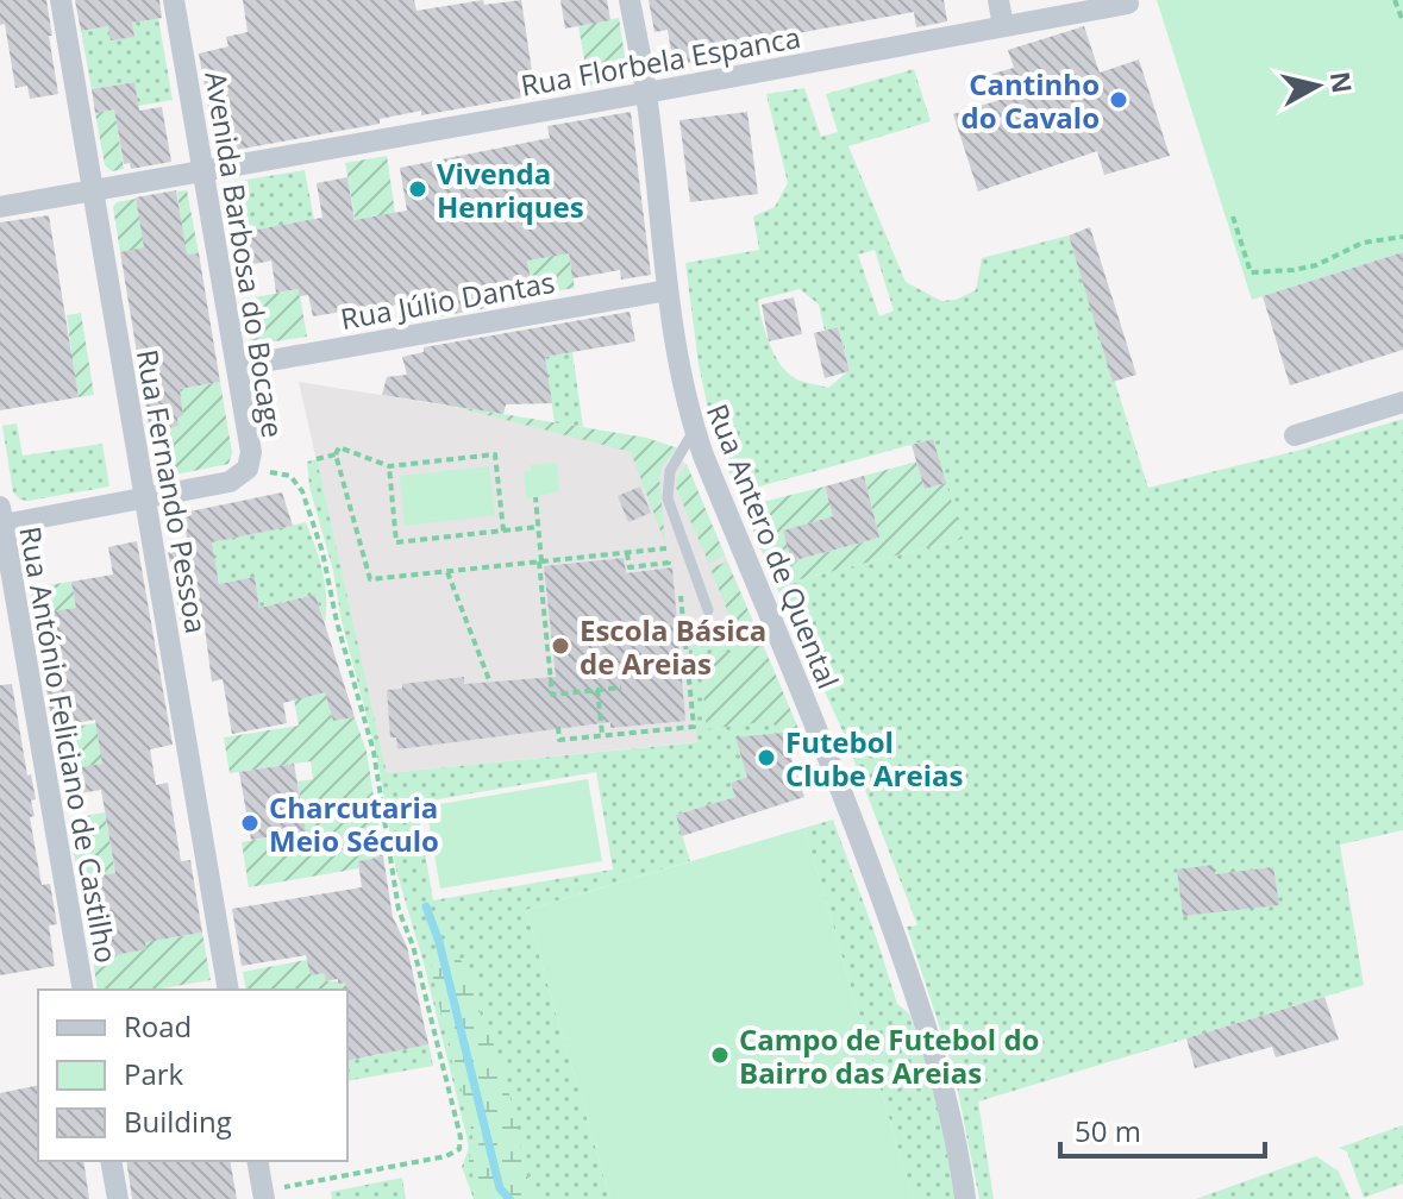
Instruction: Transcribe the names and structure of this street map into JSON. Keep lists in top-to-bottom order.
{
  "streets": {
    "street": [
      "Rua Florbela Espanca",
      "Avenida Barbosa do Bocage",
      "Rua Júlio Dantas",
      "Rua Fernando Pessoa",
      "Rua Antero de Quental",
      "Rua António Feliciano de Castilho"
    ]
  },
  "crossings": [
    ["Rua Florbela Espanca", "Avenida Barbosa do Bocage"],
    ["Rua Florbela Espanca", "Rua Fernando Pessoa"],
    ["Rua Florbela Espanca", "Rua Antero de Quental"],
    ["Avenida Barbosa do Bocage", "Rua Júlio Dantas"],
    ["Avenida Barbosa do Bocage", "Rua Fernando Pessoa"],
    ["Avenida Barbosa do Bocage", "Rua António Feliciano de Castilho"],
    ["Rua Júlio Dantas", "Rua Antero de Quental"]
  ],
  "places": [
    "Cantinho do Cavalo",
    "Vivenda Henriques",
    "Escola Básica de Areias",
    "Futebol Clube Areias",
    "Charcutaria Meio Século",
    "Campo de Futebol do Bairro das Areias"
  ],
  "legend": ["Road", "Park", "Building"],
  "scale_bar": "50 m",
  "north": "right"
}
